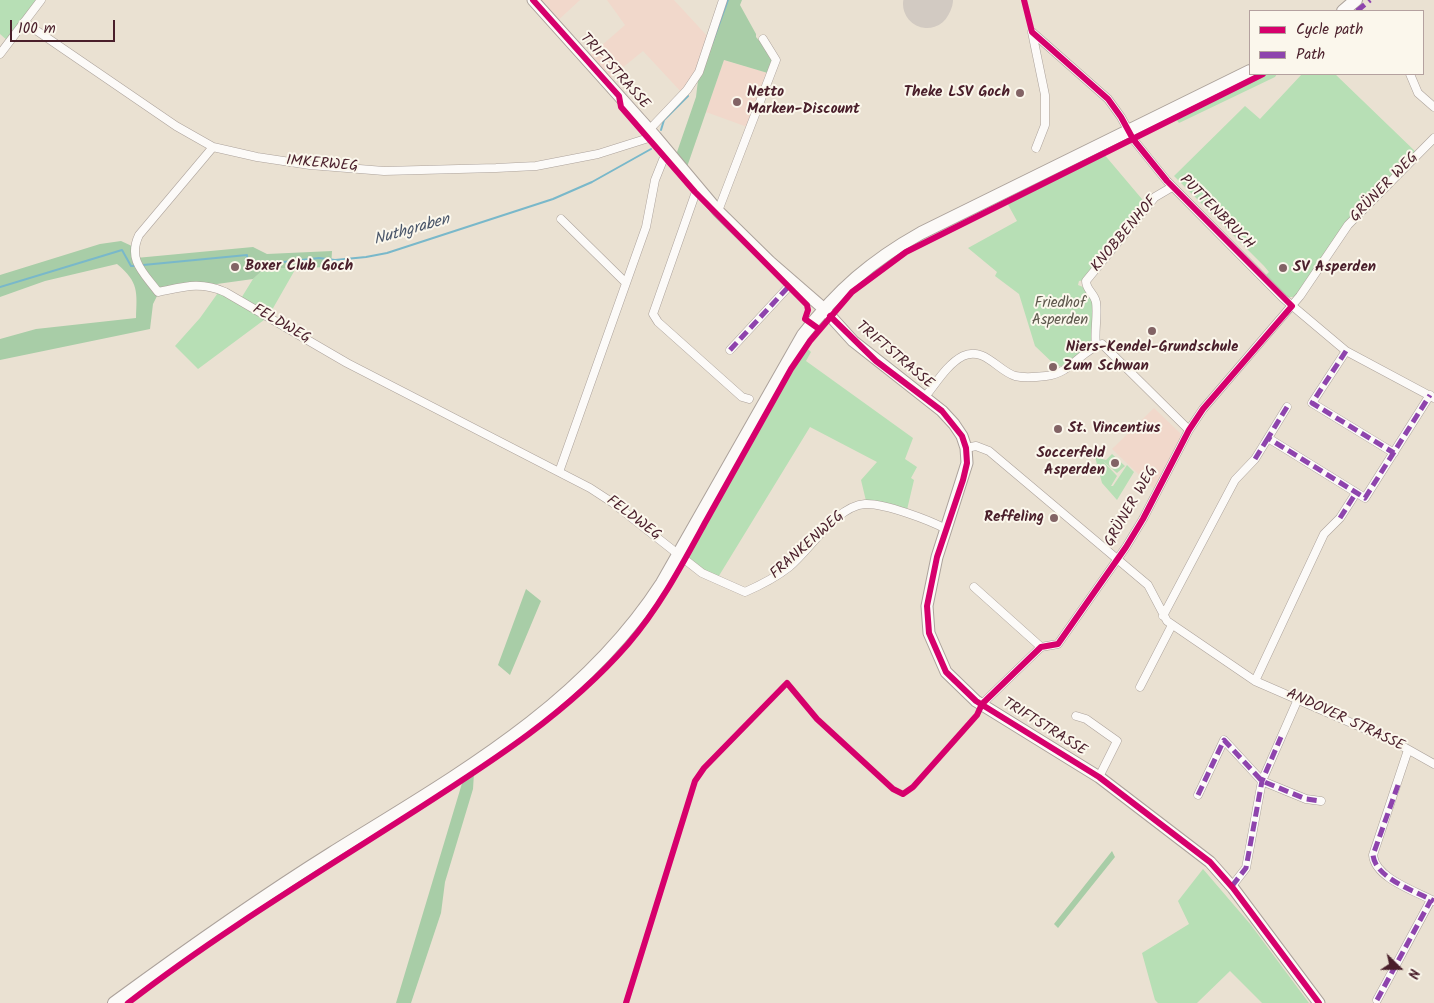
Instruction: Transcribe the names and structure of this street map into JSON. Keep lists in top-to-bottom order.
{
  "streets": {
    "street": [
      "TRIFTSTRASSE",
      "IMKERWEG",
      "GRÜNER WEG",
      "PUTTENBRUCH",
      "KNOBBENHOF",
      "FELDWEG",
      "FRANKENWEG",
      "ANDOVER STRASSE"
    ]
  },
  "crossings": [
    ["TRIFTSTRASSE", "IMKERWEG"],
    ["TRIFTSTRASSE", "GRÜNER WEG"],
    ["TRIFTSTRASSE", "FRANKENWEG"],
    ["TRIFTSTRASSE", "ANDOVER STRASSE"],
    ["IMKERWEG", "FELDWEG"],
    ["GRÜNER WEG", "PUTTENBRUCH"],
    ["GRÜNER WEG", "ANDOVER STRASSE"],
    ["PUTTENBRUCH", "KNOBBENHOF"],
    ["FELDWEG", "FRANKENWEG"]
  ],
  "water": ["Nuthgraben"],
  "parks": ["Friedhof Asperden"],
  "places": [
    "Theke LSV Goch",
    "Netto Marken-Discount",
    "Boxer Club Goch",
    "SV Asperden",
    "Niers-Kendel-Grundschule",
    "Zum Schwan",
    "St. Vincentius",
    "Soccerfeld Asperden",
    "Reffeling"
  ],
  "legend": ["Cycle path", "Path"],
  "scale_bar": "100 m",
  "north": "right"
}
